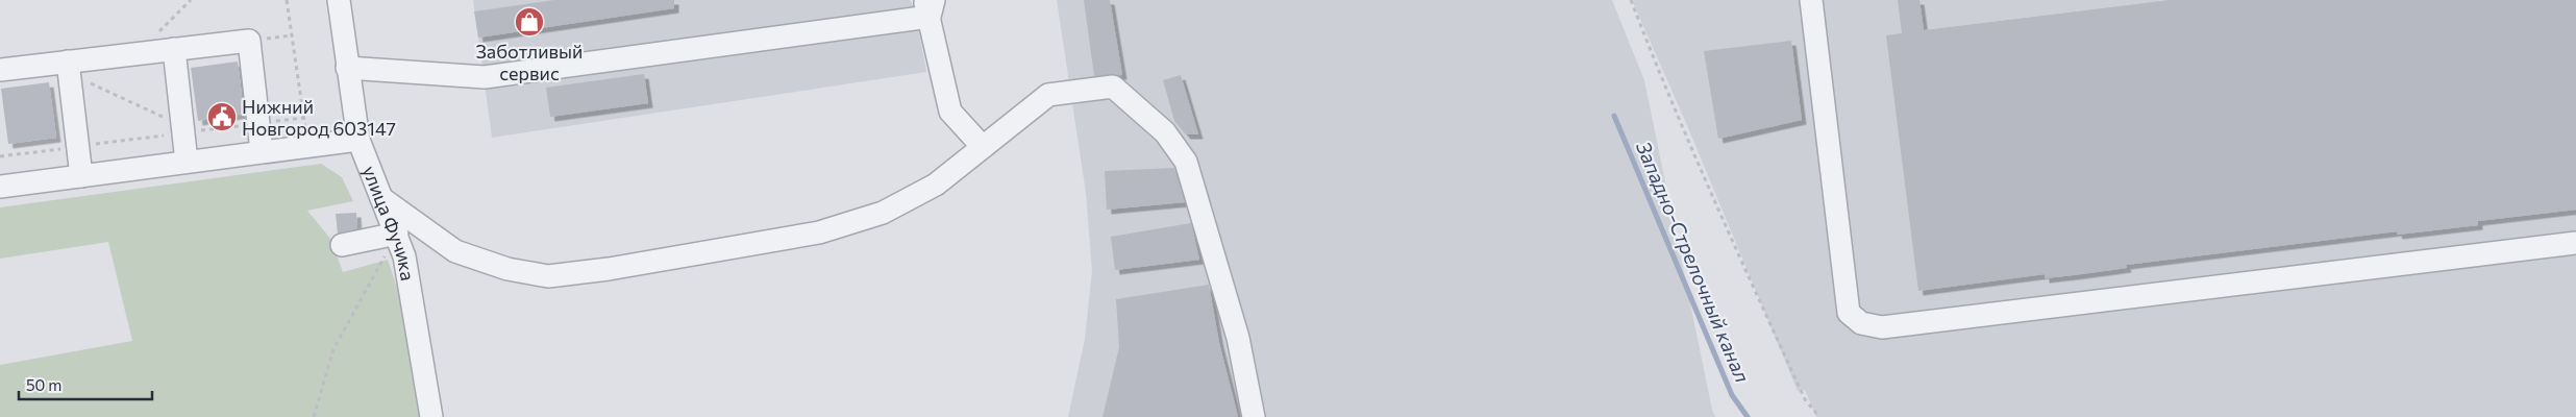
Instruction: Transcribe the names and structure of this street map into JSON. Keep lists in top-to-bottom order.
{
  "streets": {
    "street": ["улица Фучика"]
  },
  "water": ["Западно-Стрелочный канал"],
  "places": {
    "shop": ["Заботливый сервис"],
    "public building": ["Нижний Новгород 603147"]
  },
  "scale_bar": "50 m"
}
